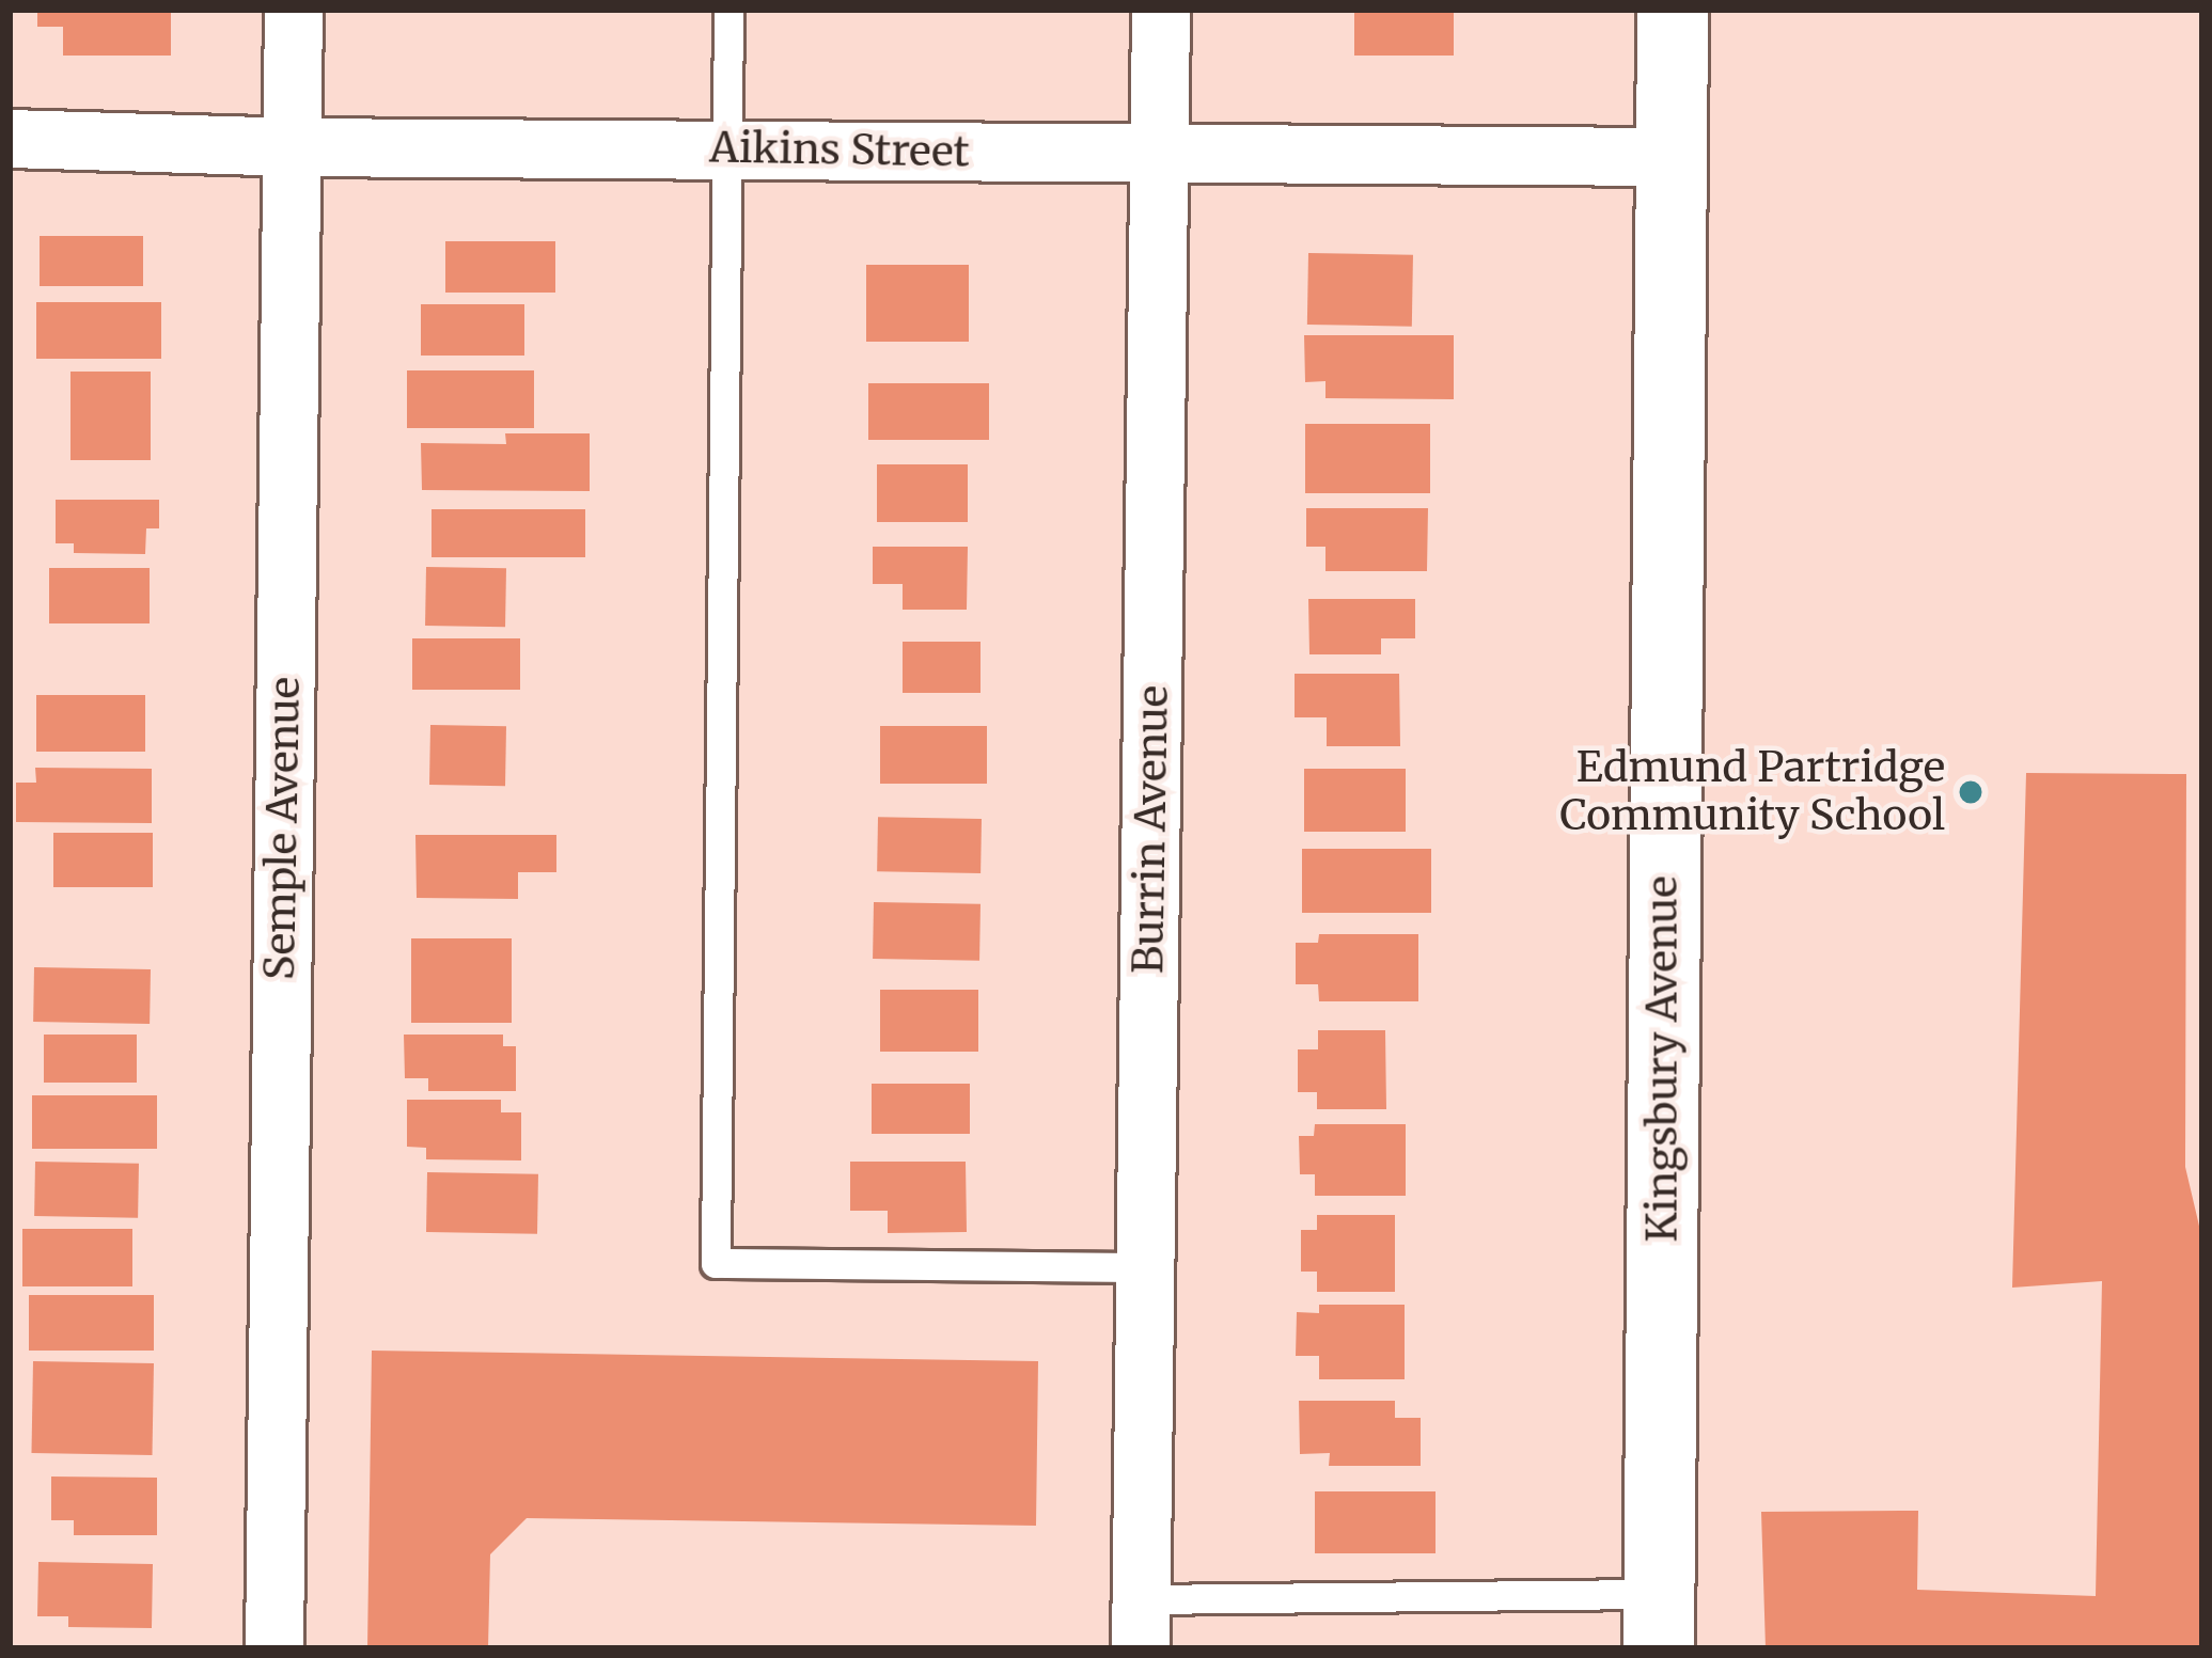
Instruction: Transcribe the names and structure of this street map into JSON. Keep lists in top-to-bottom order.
{
  "streets": {
    "street": [
      "Aikins Street",
      "Semple Avenue",
      "Burrin Avenue",
      "Kingsbury Avenue"
    ]
  },
  "crossings": [
    ["Aikins Street", "Semple Avenue"],
    ["Aikins Street", "Burrin Avenue"],
    ["Aikins Street", "Kingsbury Avenue"]
  ],
  "places": ["Edmund Partridge Community School"]
}
